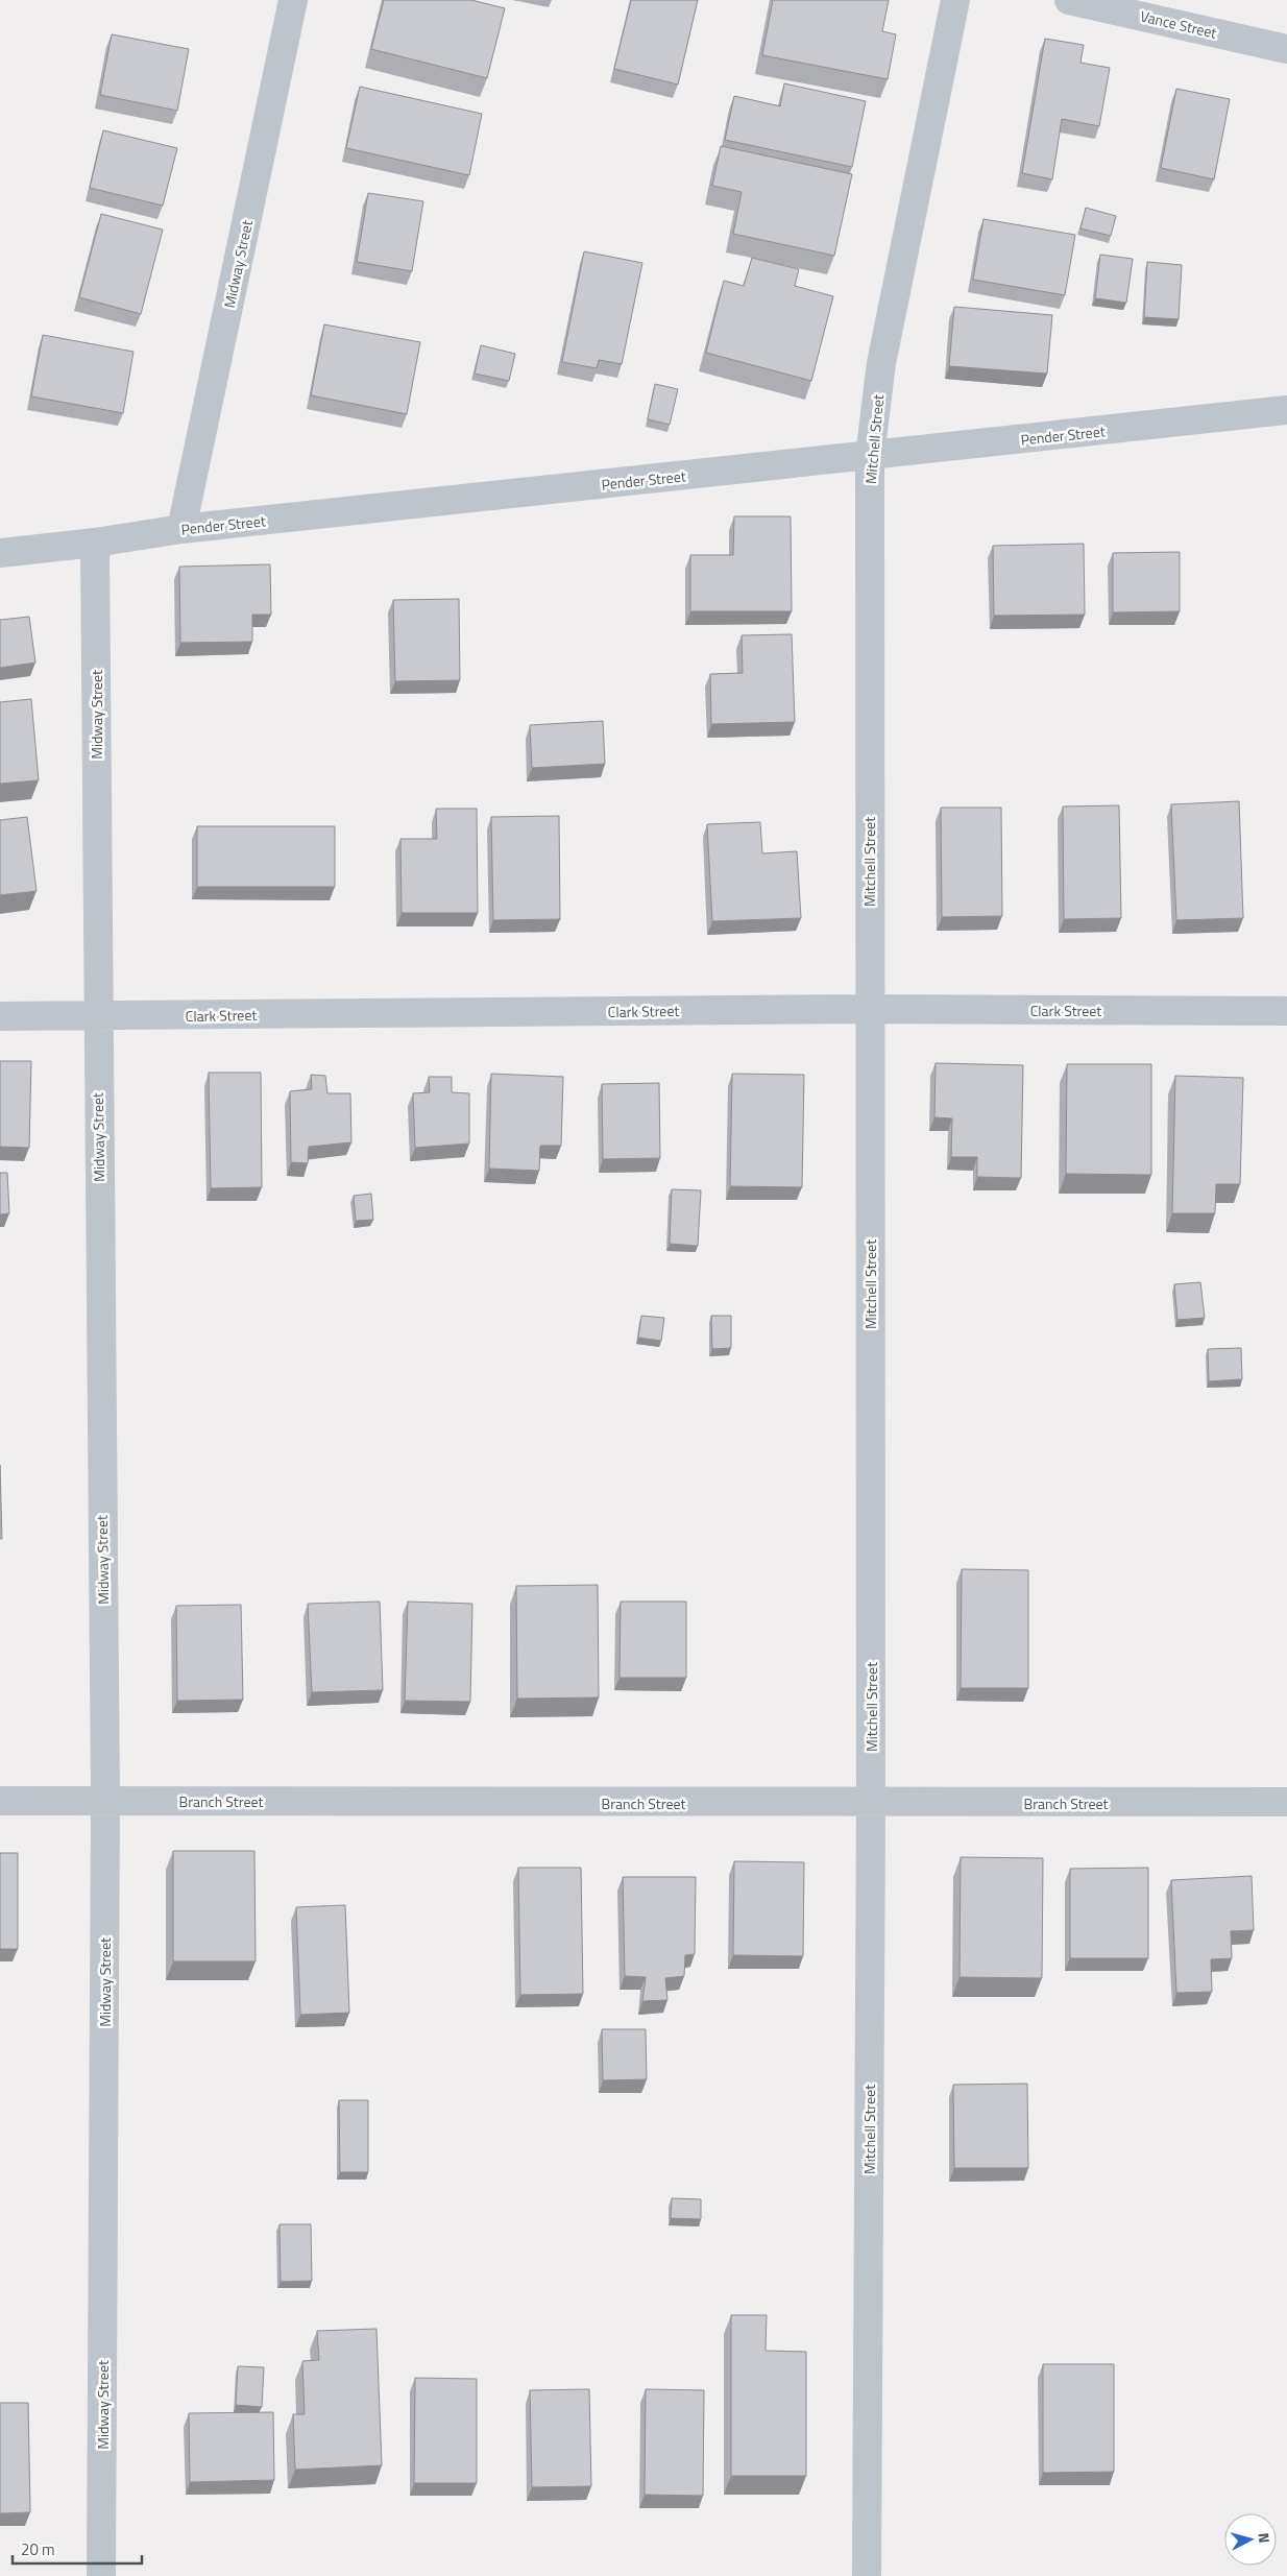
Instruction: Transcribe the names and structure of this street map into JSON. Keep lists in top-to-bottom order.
{
  "streets": {
    "street": [
      "Vance Street",
      "Midway Street",
      "Pender Street",
      "Mitchell Street",
      "Clark Street",
      "Branch Street"
    ]
  },
  "crossings": [
    ["Midway Street", "Pender Street"],
    ["Midway Street", "Clark Street"],
    ["Midway Street", "Branch Street"],
    ["Pender Street", "Mitchell Street"],
    ["Mitchell Street", "Clark Street"],
    ["Mitchell Street", "Branch Street"]
  ],
  "scale_bar": "20 m",
  "north": "right"
}
